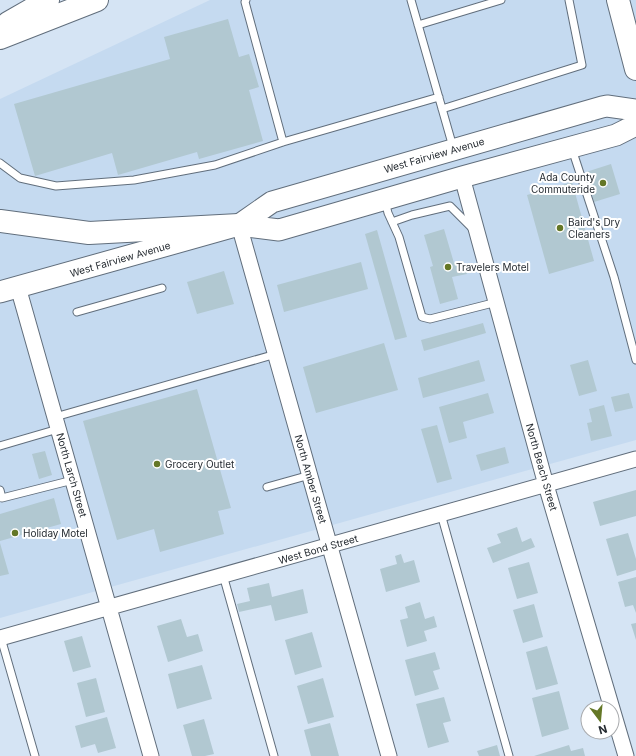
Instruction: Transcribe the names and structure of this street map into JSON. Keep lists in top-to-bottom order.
{
  "streets": {
    "main road": ["West Fairview Avenue"],
    "street": [
      "North Beach Street",
      "North Larch Street",
      "North Amber Street",
      "West Bond Street"
    ]
  },
  "crossings": [
    ["West Fairview Avenue", "North Beach Street"],
    ["West Fairview Avenue", "North Larch Street"],
    ["West Fairview Avenue", "North Amber Street"],
    ["North Beach Street", "West Bond Street"],
    ["North Larch Street", "West Bond Street"],
    ["North Amber Street", "West Bond Street"]
  ],
  "places": [
    "Ada County Commuteride",
    "Baird's Dry Cleaners",
    "Travelers Motel",
    "Grocery Outlet",
    "Holiday Motel"
  ],
  "north": "bottom"
}
